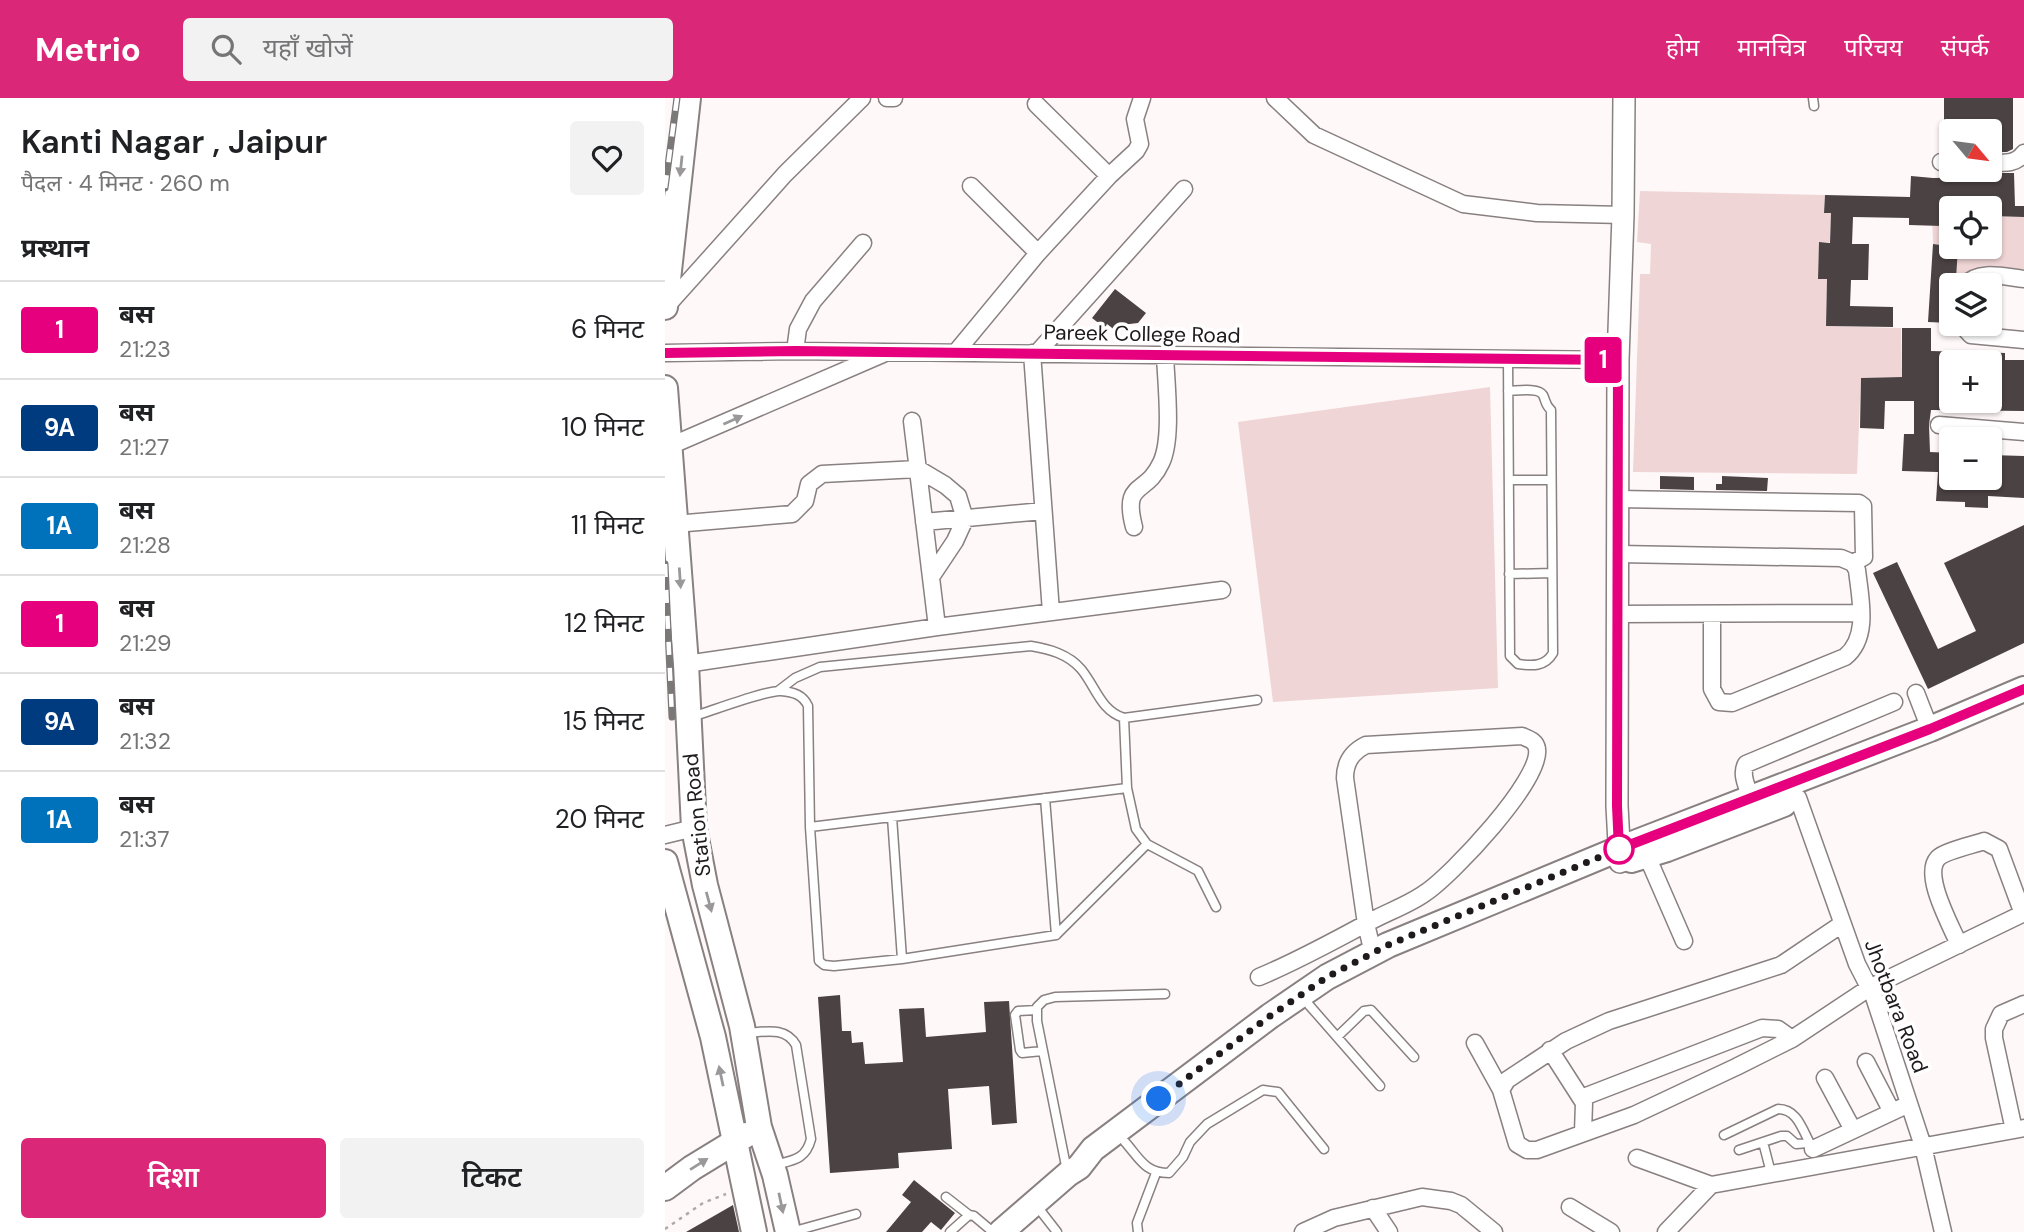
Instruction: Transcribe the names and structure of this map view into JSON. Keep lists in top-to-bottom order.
{
  "streets": {
    "main road": ["Station Road"],
    "street": ["Pareek College Road", "Jhotbara Road"]
  },
  "lines": ["bus line 1"],
  "north": "bottom right",
  "page": {
    "header": "Metrio",
    "search": "यहाँ खोजें",
    "nav": [
      "होम",
      "मानचित्र",
      "परिचय",
      "संपर्क"
    ],
    "heading": [
      ["Kanti Nagar , Jaipur", "पैदल · 4 मिनट · 260 m"],
      "प्रस्थान"
    ],
    "on_map": "1",
    "map_buttons": ["+", "−"],
    "list": [
      {
        "mark": "1",
        "name": "बस",
        "note": "21:23",
        "value": "6 मिनट"
      },
      {
        "mark": "9A",
        "name": "बस",
        "note": "21:27",
        "value": "10 मिनट"
      },
      {
        "mark": "1A",
        "name": "बस",
        "note": "21:28",
        "value": "11 मिनट"
      },
      {
        "mark": "1",
        "name": "बस",
        "note": "21:29",
        "value": "12 मिनट"
      },
      {
        "mark": "9A",
        "name": "बस",
        "note": "21:32",
        "value": "15 मिनट"
      },
      {
        "mark": "1A",
        "name": "बस",
        "note": "21:37",
        "value": "20 मिनट"
      }
    ],
    "buttons": ["दिशा", "टिकट"]
  }
}
